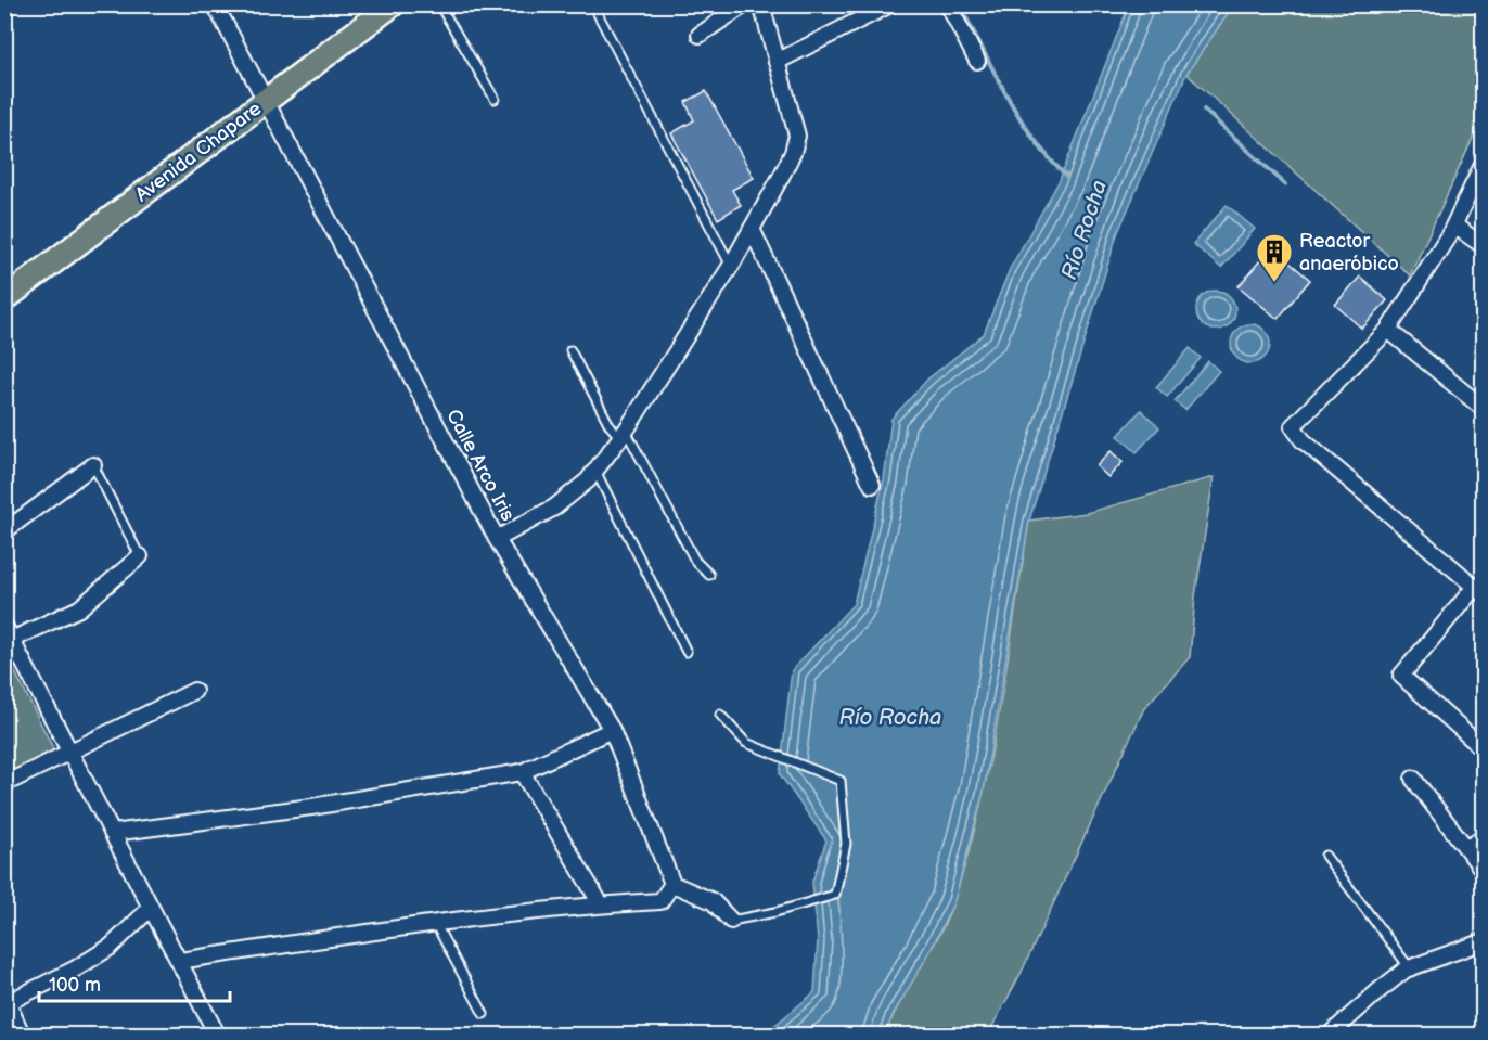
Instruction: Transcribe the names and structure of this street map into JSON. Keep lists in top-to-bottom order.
{
  "streets": {
    "main road": ["Avenida Chapare"],
    "street": ["Calle Arco Iris"]
  },
  "crossings": [
    ["Avenida Chapare", "Calle Arco Iris"]
  ],
  "water": ["Río Rocha"],
  "places": {
    "building": ["Reactor anaeróbico"]
  },
  "scale_bar": "100 m"
}
